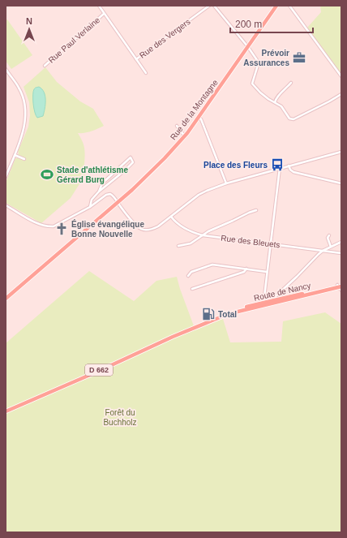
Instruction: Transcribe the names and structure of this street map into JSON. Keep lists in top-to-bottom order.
{
  "streets": {
    "main road": ["Rue de la Montagne", "Route de Nancy", "D 662"],
    "street": ["Rue des Vergers", "Rue Paul Verlaine", "Rue des Bleuets"]
  },
  "parks": ["Forêt du Buchholz"],
  "places": {
    "office": ["Prévoir Assurances"],
    "bus stop": ["Place des Fleurs"],
    "sports": ["Stade d'athlétisme Gérard Burg"],
    "church": ["Église évangélique Bonne Nouvelle"],
    "fuel station": ["Total"]
  },
  "scale_bar": "200 m",
  "north": "top"
}
